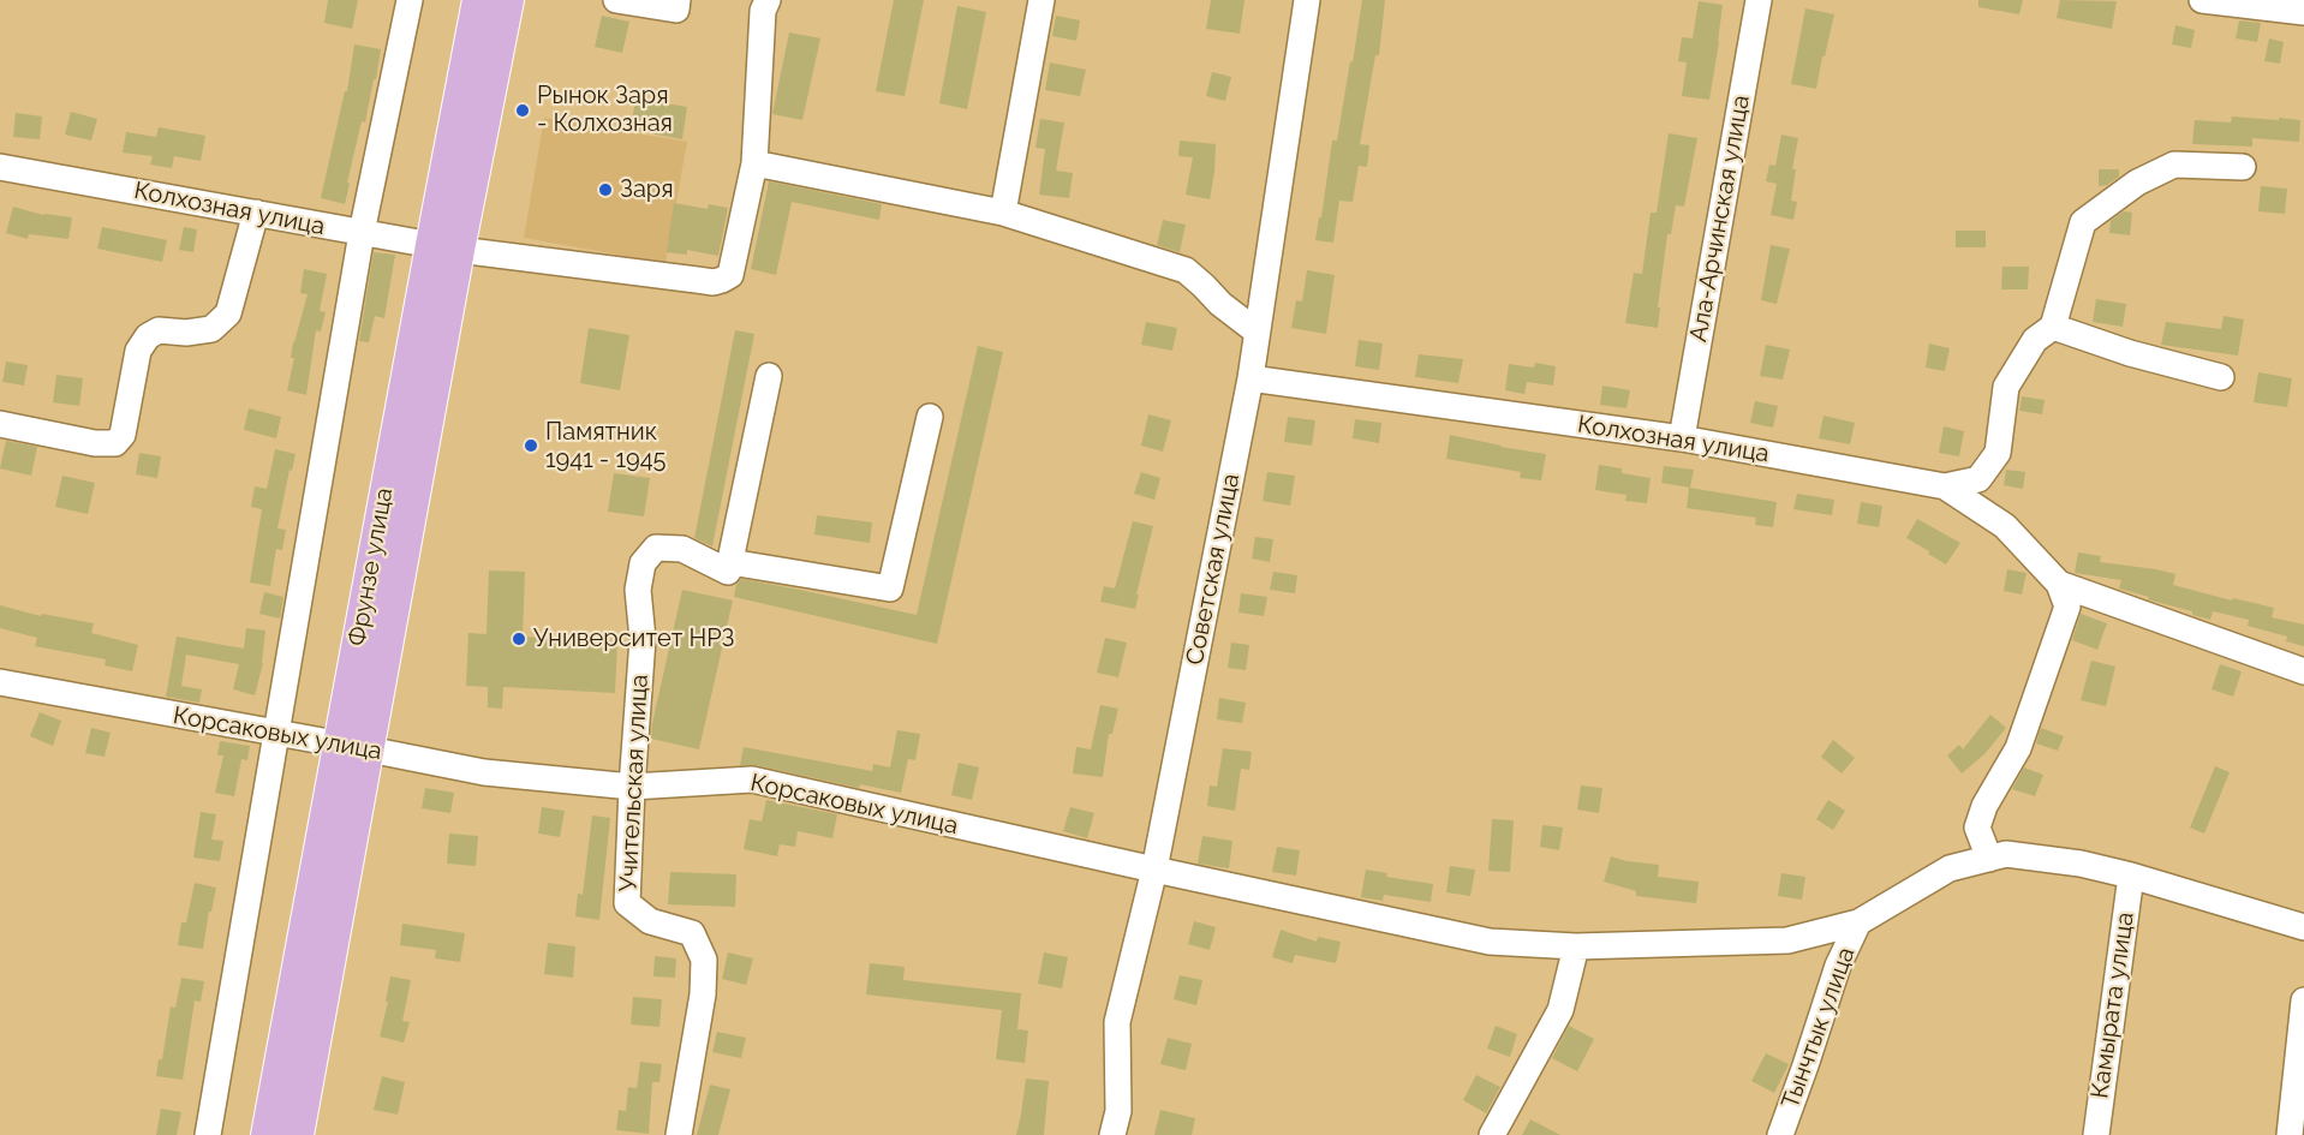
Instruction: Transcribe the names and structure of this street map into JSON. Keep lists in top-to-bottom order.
{
  "streets": {
    "main road": ["Фрунзе улица"],
    "street": [
      "Колхозная улица",
      "Ала-Арчинская улица",
      "Советская улица",
      "Корсаковых улица",
      "Учительская улица",
      "Камырата улица",
      "Тынчтык улица"
    ]
  },
  "crossings": [
    ["Колхозная улица", "Ала-Арчинская улица"],
    ["Колхозная улица", "Фрунзе улица"],
    ["Колхозная улица", "Советская улица"],
    ["Фрунзе улица", "Корсаковых улица"],
    ["Советская улица", "Корсаковых улица"],
    ["Корсаковых улица", "Учительская улица"],
    ["Корсаковых улица", "Камырата улица"],
    ["Корсаковых улица", "Тынчтык улица"]
  ],
  "places": [
    "Рынок Заря - Колхозная",
    "Заря",
    "Памятник 1941 - 1945",
    "Университет НРЗ"
  ]
}
